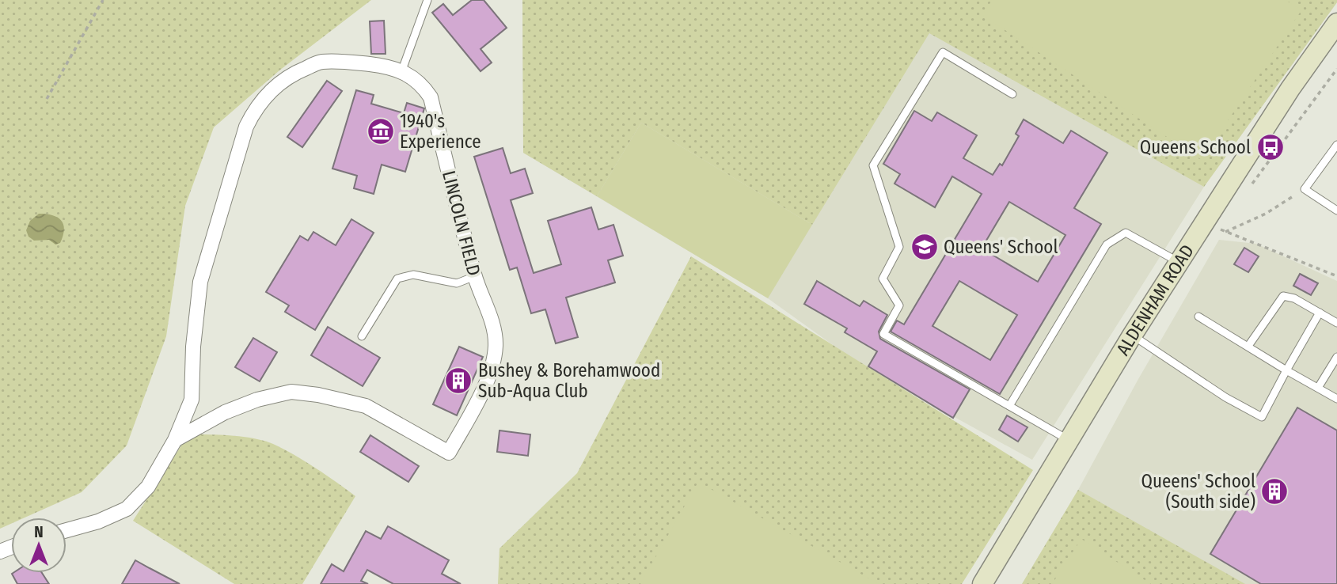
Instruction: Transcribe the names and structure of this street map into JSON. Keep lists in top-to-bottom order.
{
  "streets": {
    "main road": ["ALDENHAM ROAD"],
    "street": ["LINCOLN FIELD"]
  },
  "places": {
    "museum": ["1940's Experience"],
    "bus stop": ["Queens School"],
    "school or university": ["Queens' School"],
    "building": ["Bushey & Borehamwood Sub-Aqua Club", "Queens' School (South side)"]
  },
  "north": "top"
}
